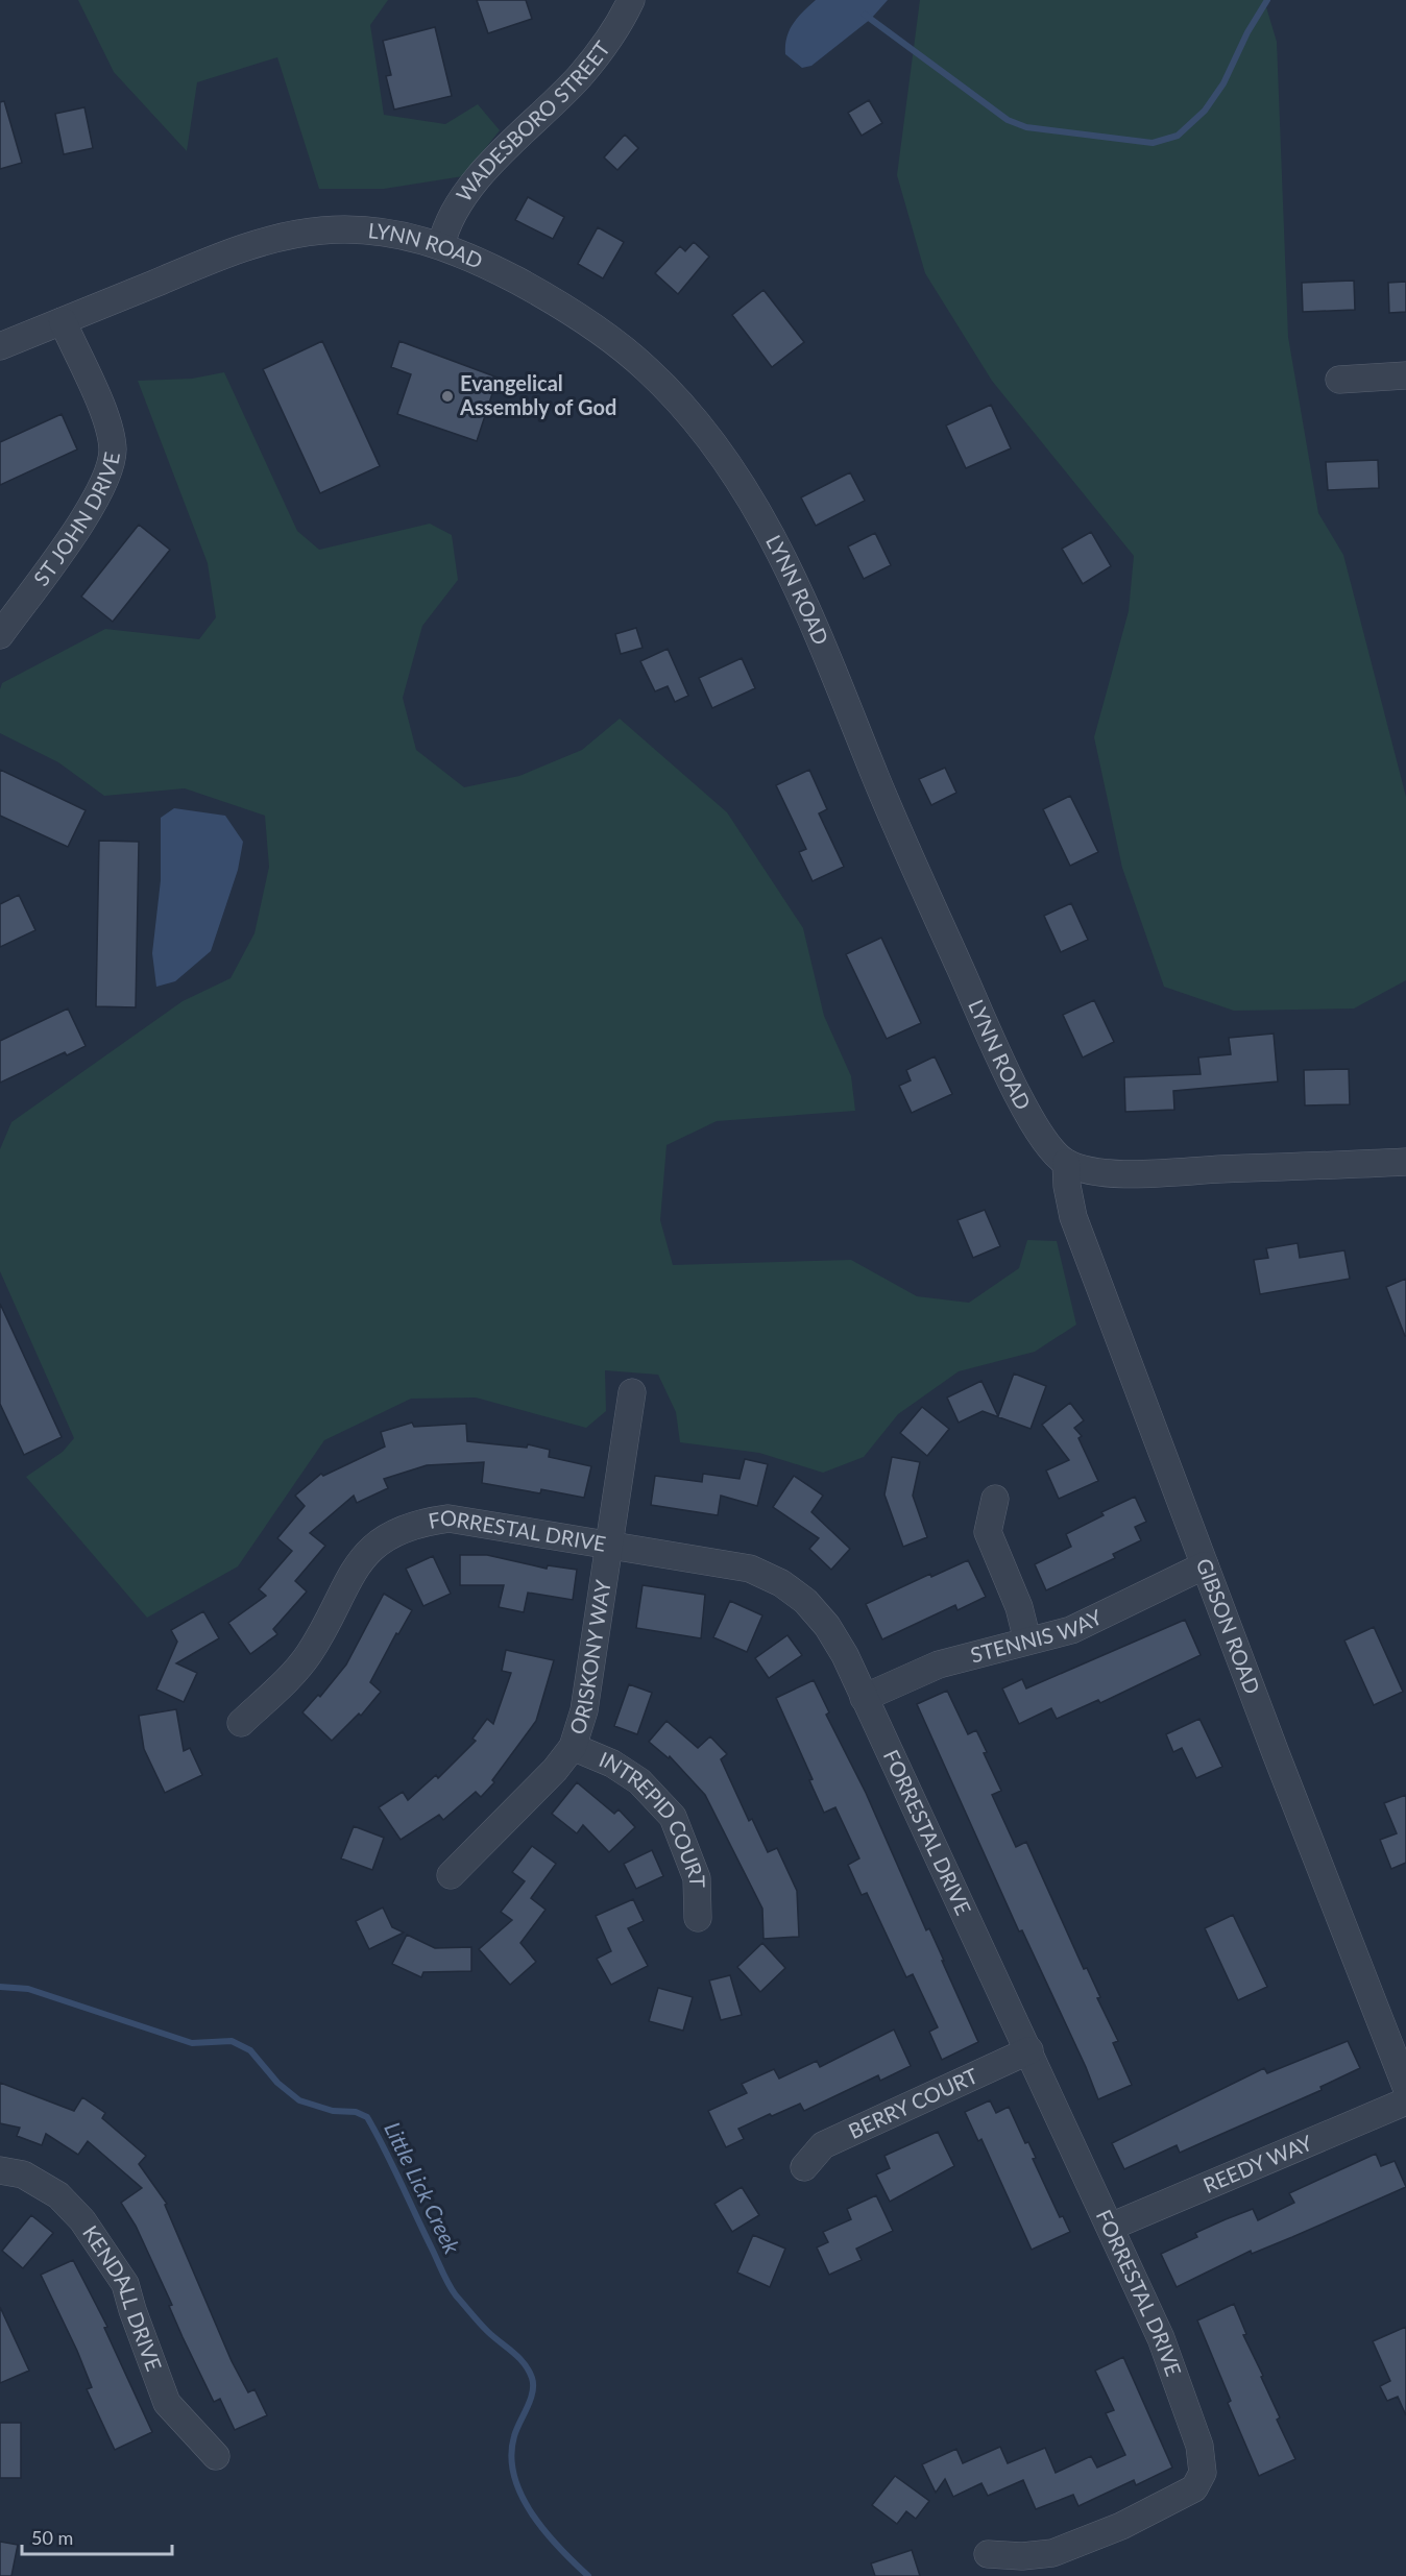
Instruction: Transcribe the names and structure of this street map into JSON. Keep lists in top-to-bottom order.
{
  "streets": {
    "street": [
      "WADESBORO STREET",
      "LYNN ROAD",
      "ST JOHN DRIVE",
      "FORRESTAL DRIVE",
      "GIBSON ROAD",
      "STENNIS WAY",
      "ORISKONY WAY",
      "INTREPID COURT",
      "BERRY COURT",
      "REEDY WAY",
      "KENDALL DRIVE"
    ]
  },
  "crossings": [
    ["WADESBORO STREET", "LYNN ROAD"],
    ["LYNN ROAD", "ST JOHN DRIVE"],
    ["LYNN ROAD", "GIBSON ROAD"],
    ["FORRESTAL DRIVE", "STENNIS WAY"],
    ["FORRESTAL DRIVE", "ORISKONY WAY"],
    ["FORRESTAL DRIVE", "BERRY COURT"],
    ["FORRESTAL DRIVE", "REEDY WAY"],
    ["GIBSON ROAD", "STENNIS WAY"],
    ["ORISKONY WAY", "INTREPID COURT"]
  ],
  "water": ["Little Lick Creek"],
  "places": ["Evangelical Assembly of God"],
  "scale_bar": "50 m"
}
